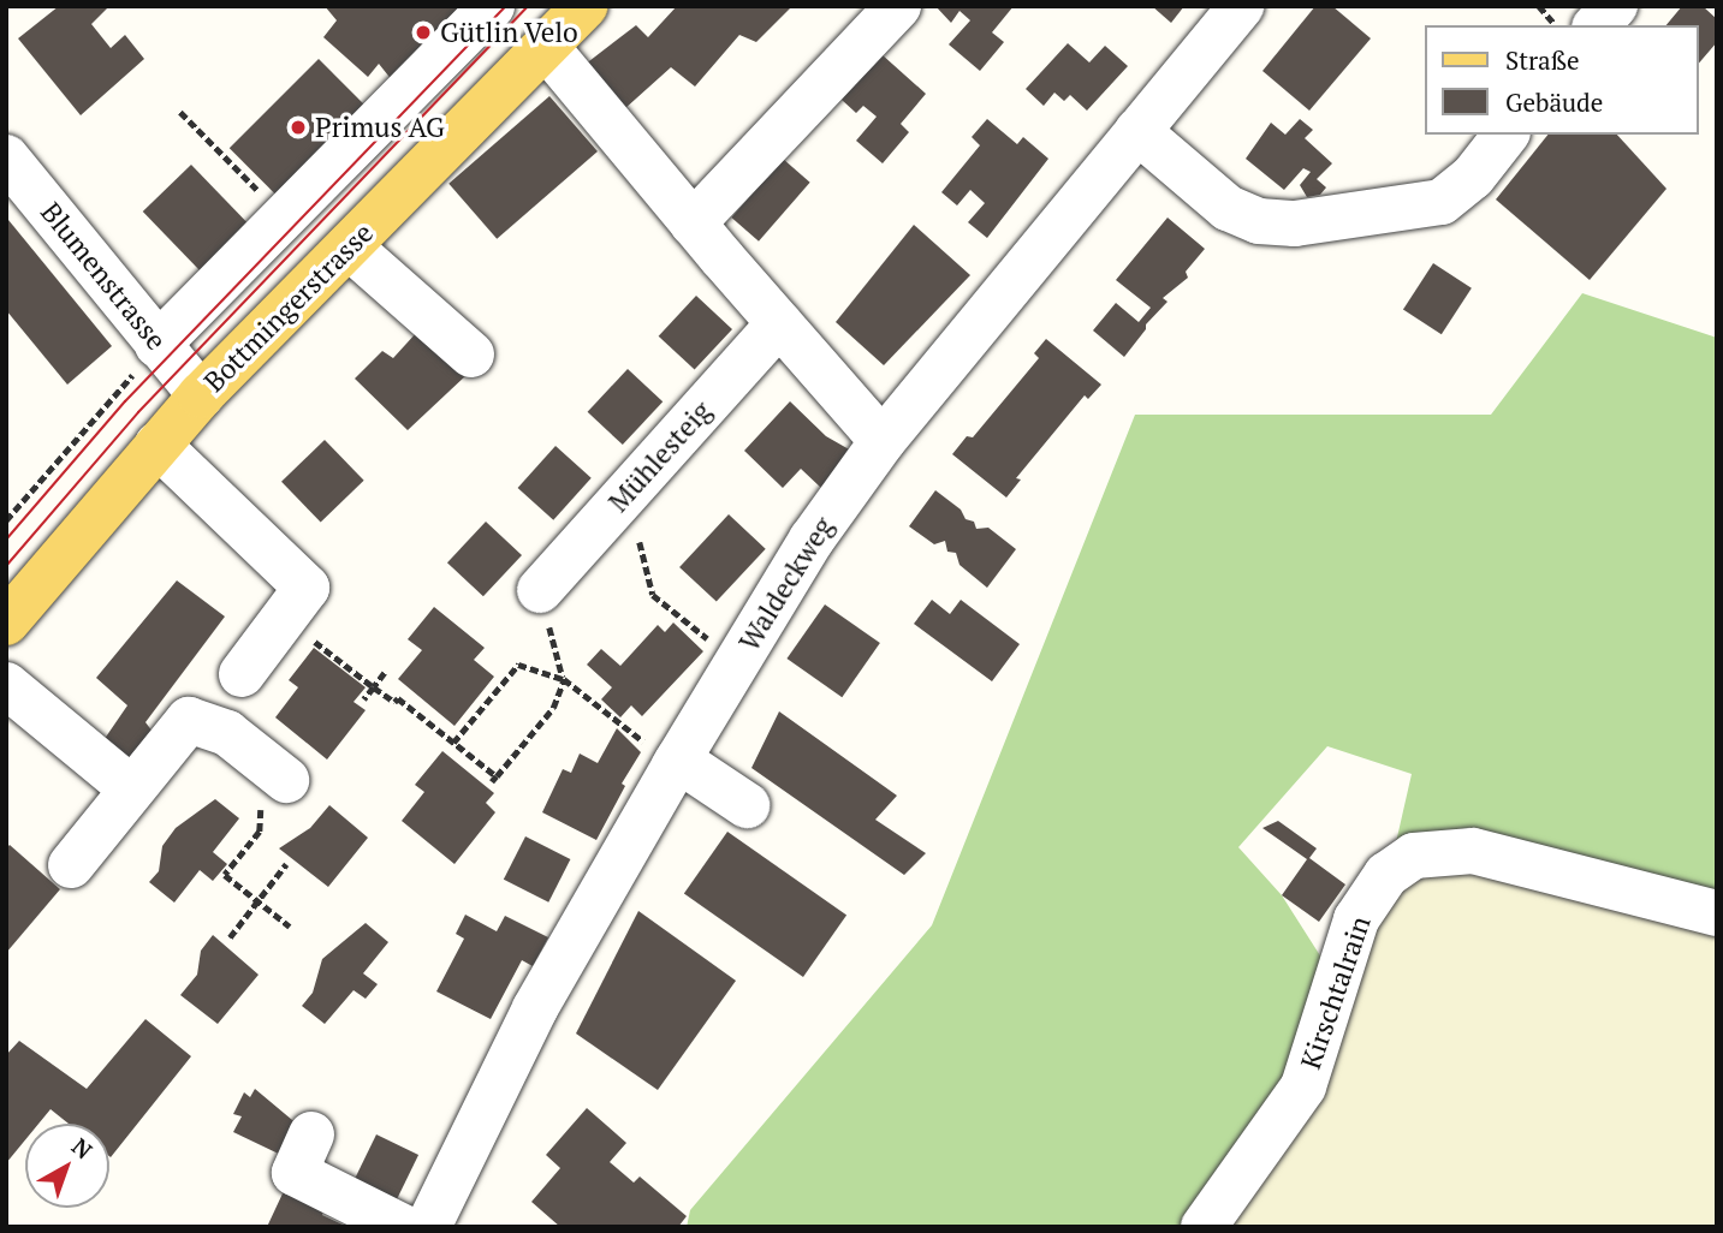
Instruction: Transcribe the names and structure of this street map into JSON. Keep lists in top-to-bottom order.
{
  "streets": {
    "main road": ["Bottmingerstrasse"],
    "street": [
      "Blumenstrasse",
      "Mühlesteig",
      "Waldeckweg",
      "Kirschtalrain"
    ]
  },
  "crossings": [
    ["Blumenstrasse", "Bottmingerstrasse"]
  ],
  "places": ["Gütlin Velo", "Primus AG"],
  "legend": ["Straße", "Gebäude"],
  "north": "top right"
}
